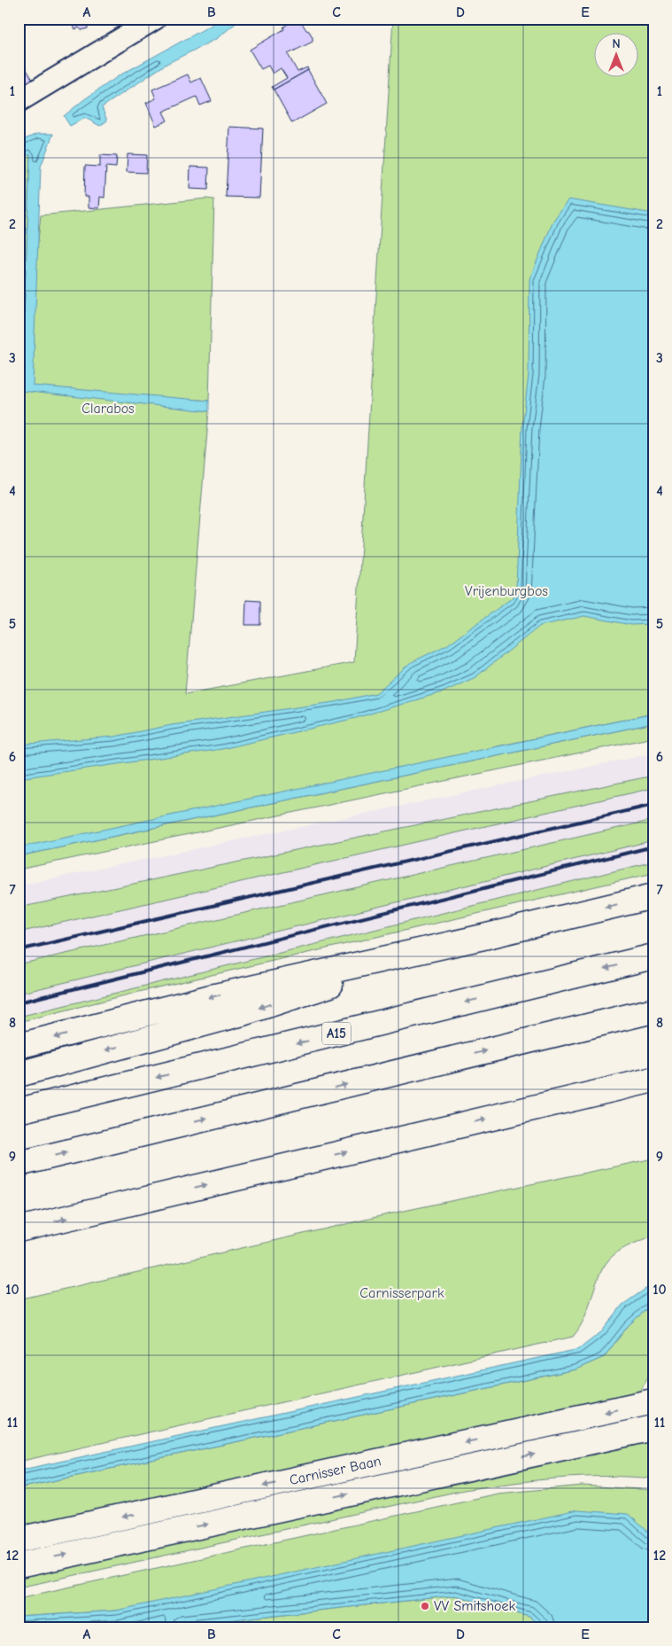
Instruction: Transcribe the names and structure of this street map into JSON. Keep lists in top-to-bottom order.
{
  "streets": {
    "main road": ["A15", "Carnisser Baan"]
  },
  "parks": ["Clarabos", "Vrijenburgbos", "Carnisserpark"],
  "places": ["VV Smitshoek"],
  "north": "top",
  "grid": {
    "columns": [
      "A",
      "B",
      "C",
      "D",
      "E"
    ],
    "rows": [
      "1",
      "2",
      "3",
      "4",
      "5",
      "6",
      "7",
      "8",
      "9",
      "10",
      "11",
      "12"
    ]
  }
}
